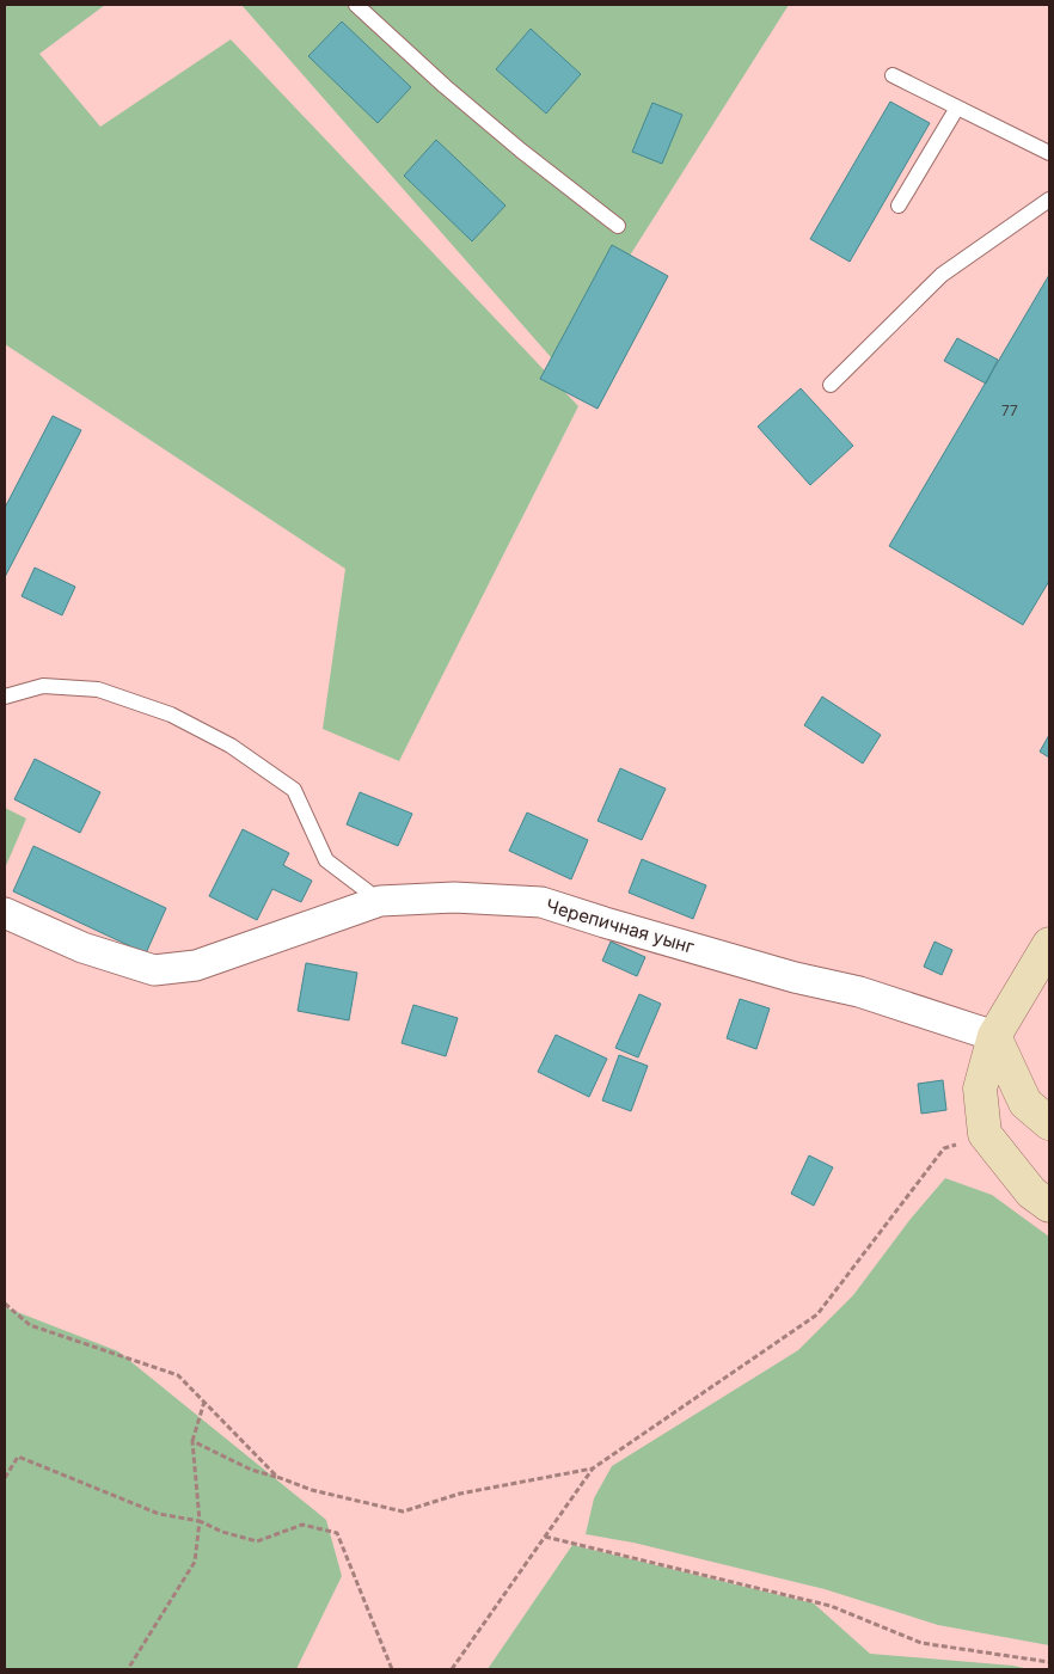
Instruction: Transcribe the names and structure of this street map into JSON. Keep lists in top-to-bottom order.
{
  "streets": {
    "street": ["Черепичная уынг"]
  },
  "house_numbers": ["77"]
}
